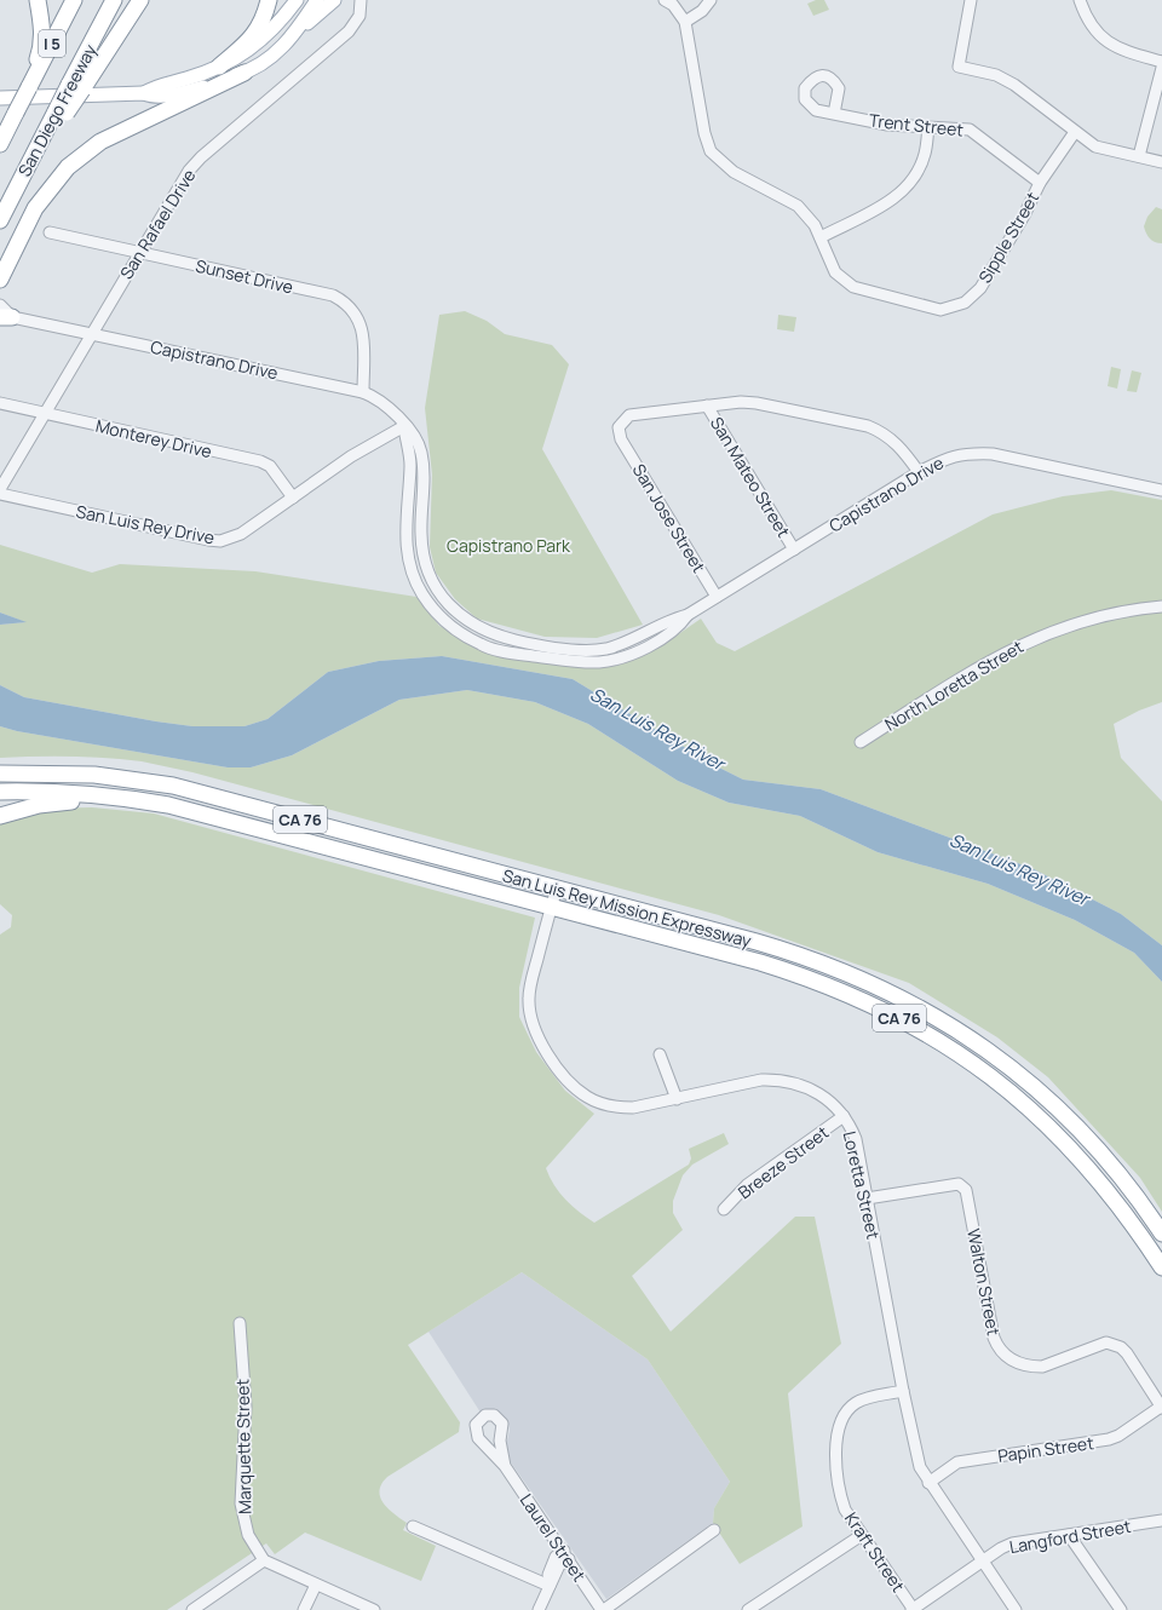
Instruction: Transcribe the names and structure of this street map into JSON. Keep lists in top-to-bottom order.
{
  "streets": {
    "highway": [
      "I 5",
      "San Diego Freeway",
      "CA 76",
      "San Luis Rey Mission Expressway"
    ],
    "street": [
      "Trent Street",
      "San Rafael Drive",
      "Sipple Street",
      "Sunset Drive",
      "Capistrano Drive",
      "Monterey Drive",
      "San Mateo Street",
      "San Jose Street",
      "San Luis Rey Drive",
      "North Loretta Street",
      "Breeze Street",
      "Loretta Street",
      "Walton Street",
      "Marquette Street",
      "Papin Street",
      "Langford Street",
      "Laurel Street",
      "Kraft Street"
    ]
  },
  "crossings": [
    ["Trent Street", "Sipple Street"],
    ["San Rafael Drive", "Sunset Drive"],
    ["San Rafael Drive", "Capistrano Drive"],
    ["San Rafael Drive", "Monterey Drive"],
    ["Sunset Drive", "Capistrano Drive"],
    ["Capistrano Drive", "San Mateo Street"],
    ["Capistrano Drive", "San Jose Street"],
    ["Capistrano Drive", "San Luis Rey Drive"],
    ["Monterey Drive", "San Luis Rey Drive"],
    ["San Mateo Street", "San Jose Street"],
    ["CA 76", "San Luis Rey Mission Expressway"],
    ["San Luis Rey Mission Expressway", "Loretta Street"],
    ["Breeze Street", "Loretta Street"],
    ["Loretta Street", "Walton Street"],
    ["Loretta Street", "Papin Street"],
    ["Loretta Street", "Langford Street"],
    ["Loretta Street", "Kraft Street"],
    ["Walton Street", "Papin Street"],
    ["Langford Street", "Kraft Street"]
  ],
  "water": ["San Luis Rey River"],
  "parks": ["Capistrano Park"]
}
